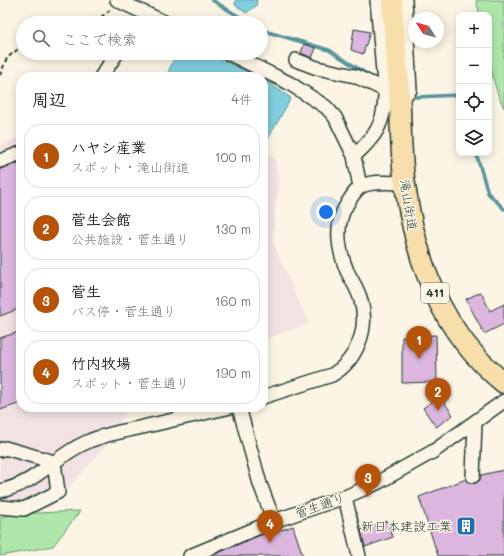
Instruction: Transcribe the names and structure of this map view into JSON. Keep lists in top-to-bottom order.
{
  "streets": {
    "highway": ["滝山街道", "411"],
    "street": ["菅生通り"]
  },
  "places": {
    "building": ["新日本建設工業"]
  },
  "north": "top left",
  "page": {
    "map_buttons": ["+", "−"],
    "search": "ここで検索",
    "heading": ["周辺", "4件"],
    "list": [
      {
        "mark": "1",
        "name": "ハヤシ産業",
        "note": "スポット · 滝山街道",
        "value": "100 m"
      },
      {
        "mark": "2",
        "name": "菅生会館",
        "note": "公共施設 · 菅生通り",
        "value": "130 m"
      },
      {
        "mark": "3",
        "name": "菅生",
        "note": "バス停 · 菅生通り",
        "value": "160 m"
      },
      {
        "mark": "4",
        "name": "竹内牧場",
        "note": "スポット · 菅生通り",
        "value": "190 m"
      }
    ],
    "pins": [
      "1",
      "2",
      "3",
      "4"
    ]
  }
}
